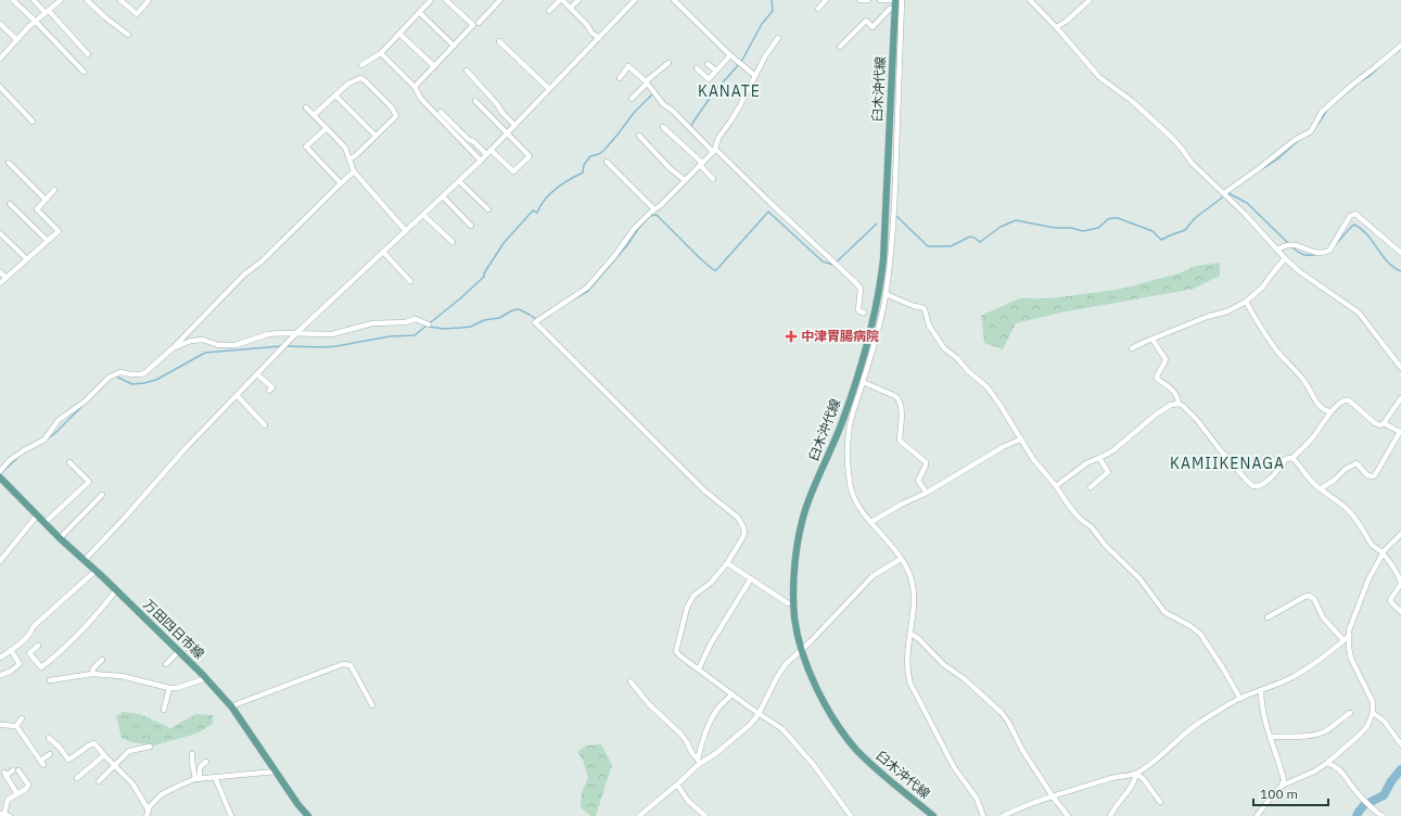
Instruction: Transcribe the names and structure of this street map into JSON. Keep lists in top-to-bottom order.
{
  "streets": {
    "main road": ["臼木沖代線", "万田四日市線"]
  },
  "districts": ["KANATE", "KAMIIKENAGA"],
  "places": {
    "health": ["中津胃腸病院"]
  },
  "scale_bar": "100 m"
}
